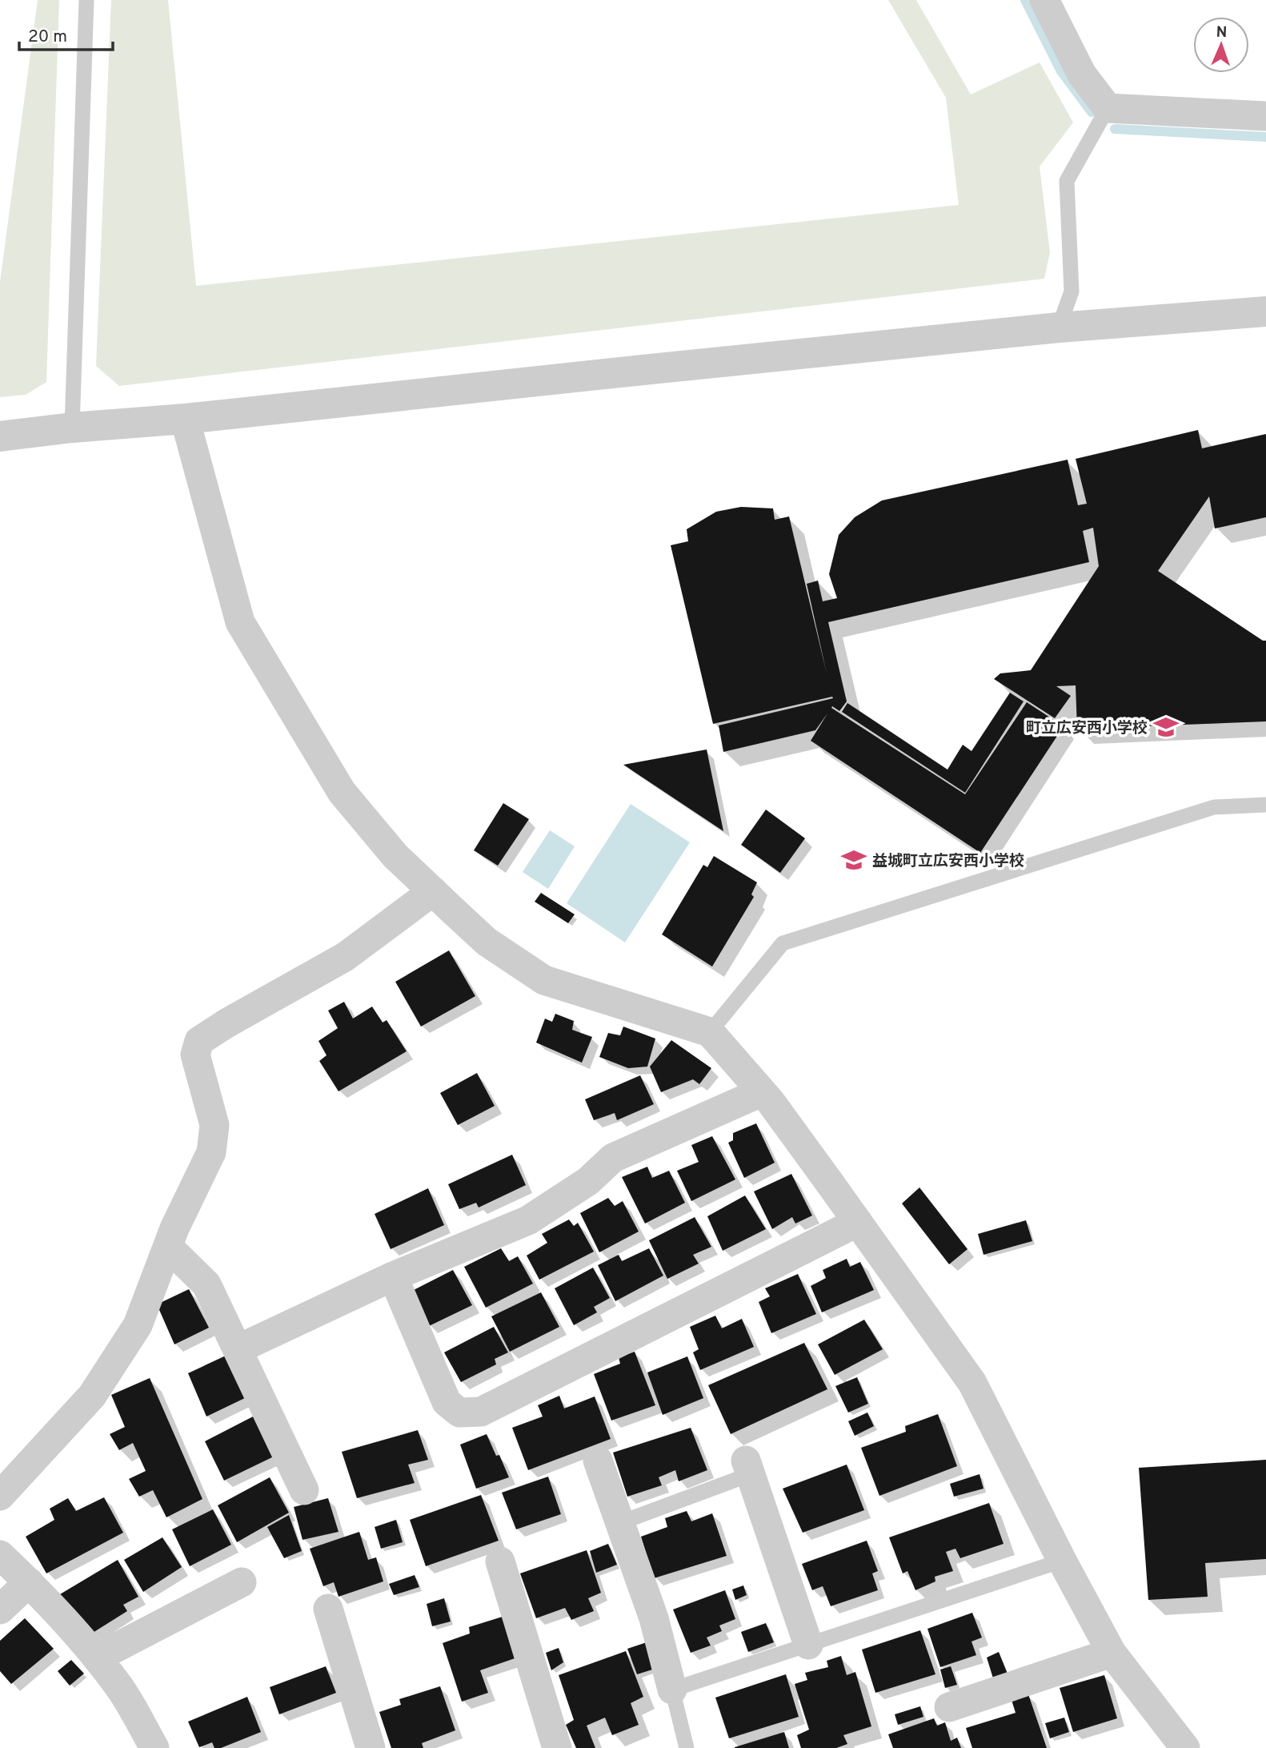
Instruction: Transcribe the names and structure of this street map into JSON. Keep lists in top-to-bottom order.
{
  "places": {
    "school or university": ["町立広安西小学校", "益城町立広安西小学校"]
  },
  "scale_bar": "20 m",
  "north": "top"
}
